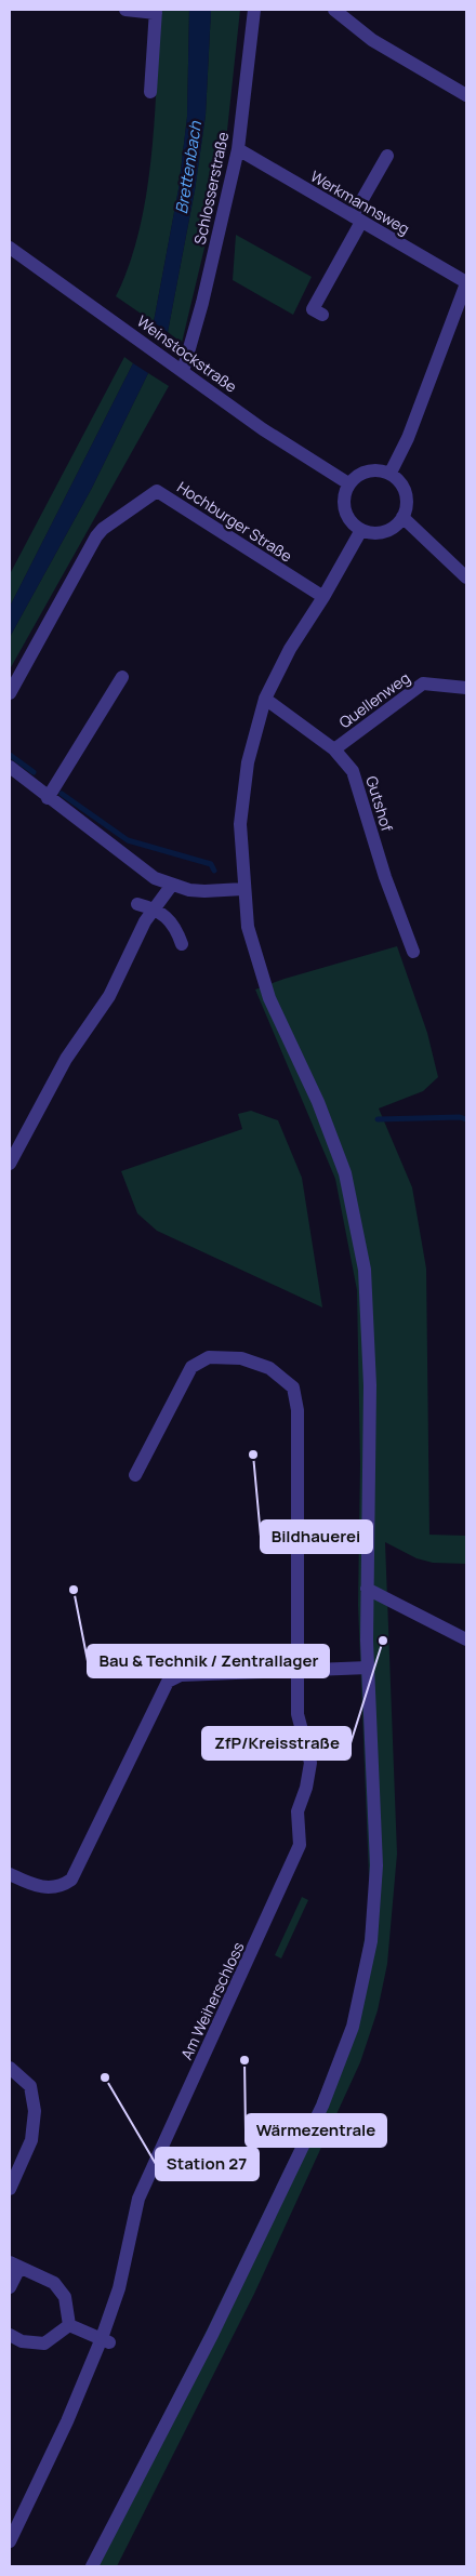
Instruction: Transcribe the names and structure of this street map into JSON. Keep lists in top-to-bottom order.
{
  "streets": {
    "street": [
      "Schlosserstraße",
      "Werkmannsweg",
      "Weinstockstraße",
      "Hochburger Straße",
      "Quellenweg",
      "Gutshof",
      "Am Weiherschloss"
    ]
  },
  "crossings": [
    ["Schlosserstraße", "Werkmannsweg"],
    ["Schlosserstraße", "Weinstockstraße"],
    ["Quellenweg", "Gutshof"]
  ],
  "water": ["Brettenbach"],
  "places": [
    "Bildhauerei",
    "Bau & Technik / Zentrallager",
    "ZfP/Kreisstraße",
    "Wärmezentrale",
    "Station 27"
  ]
}
